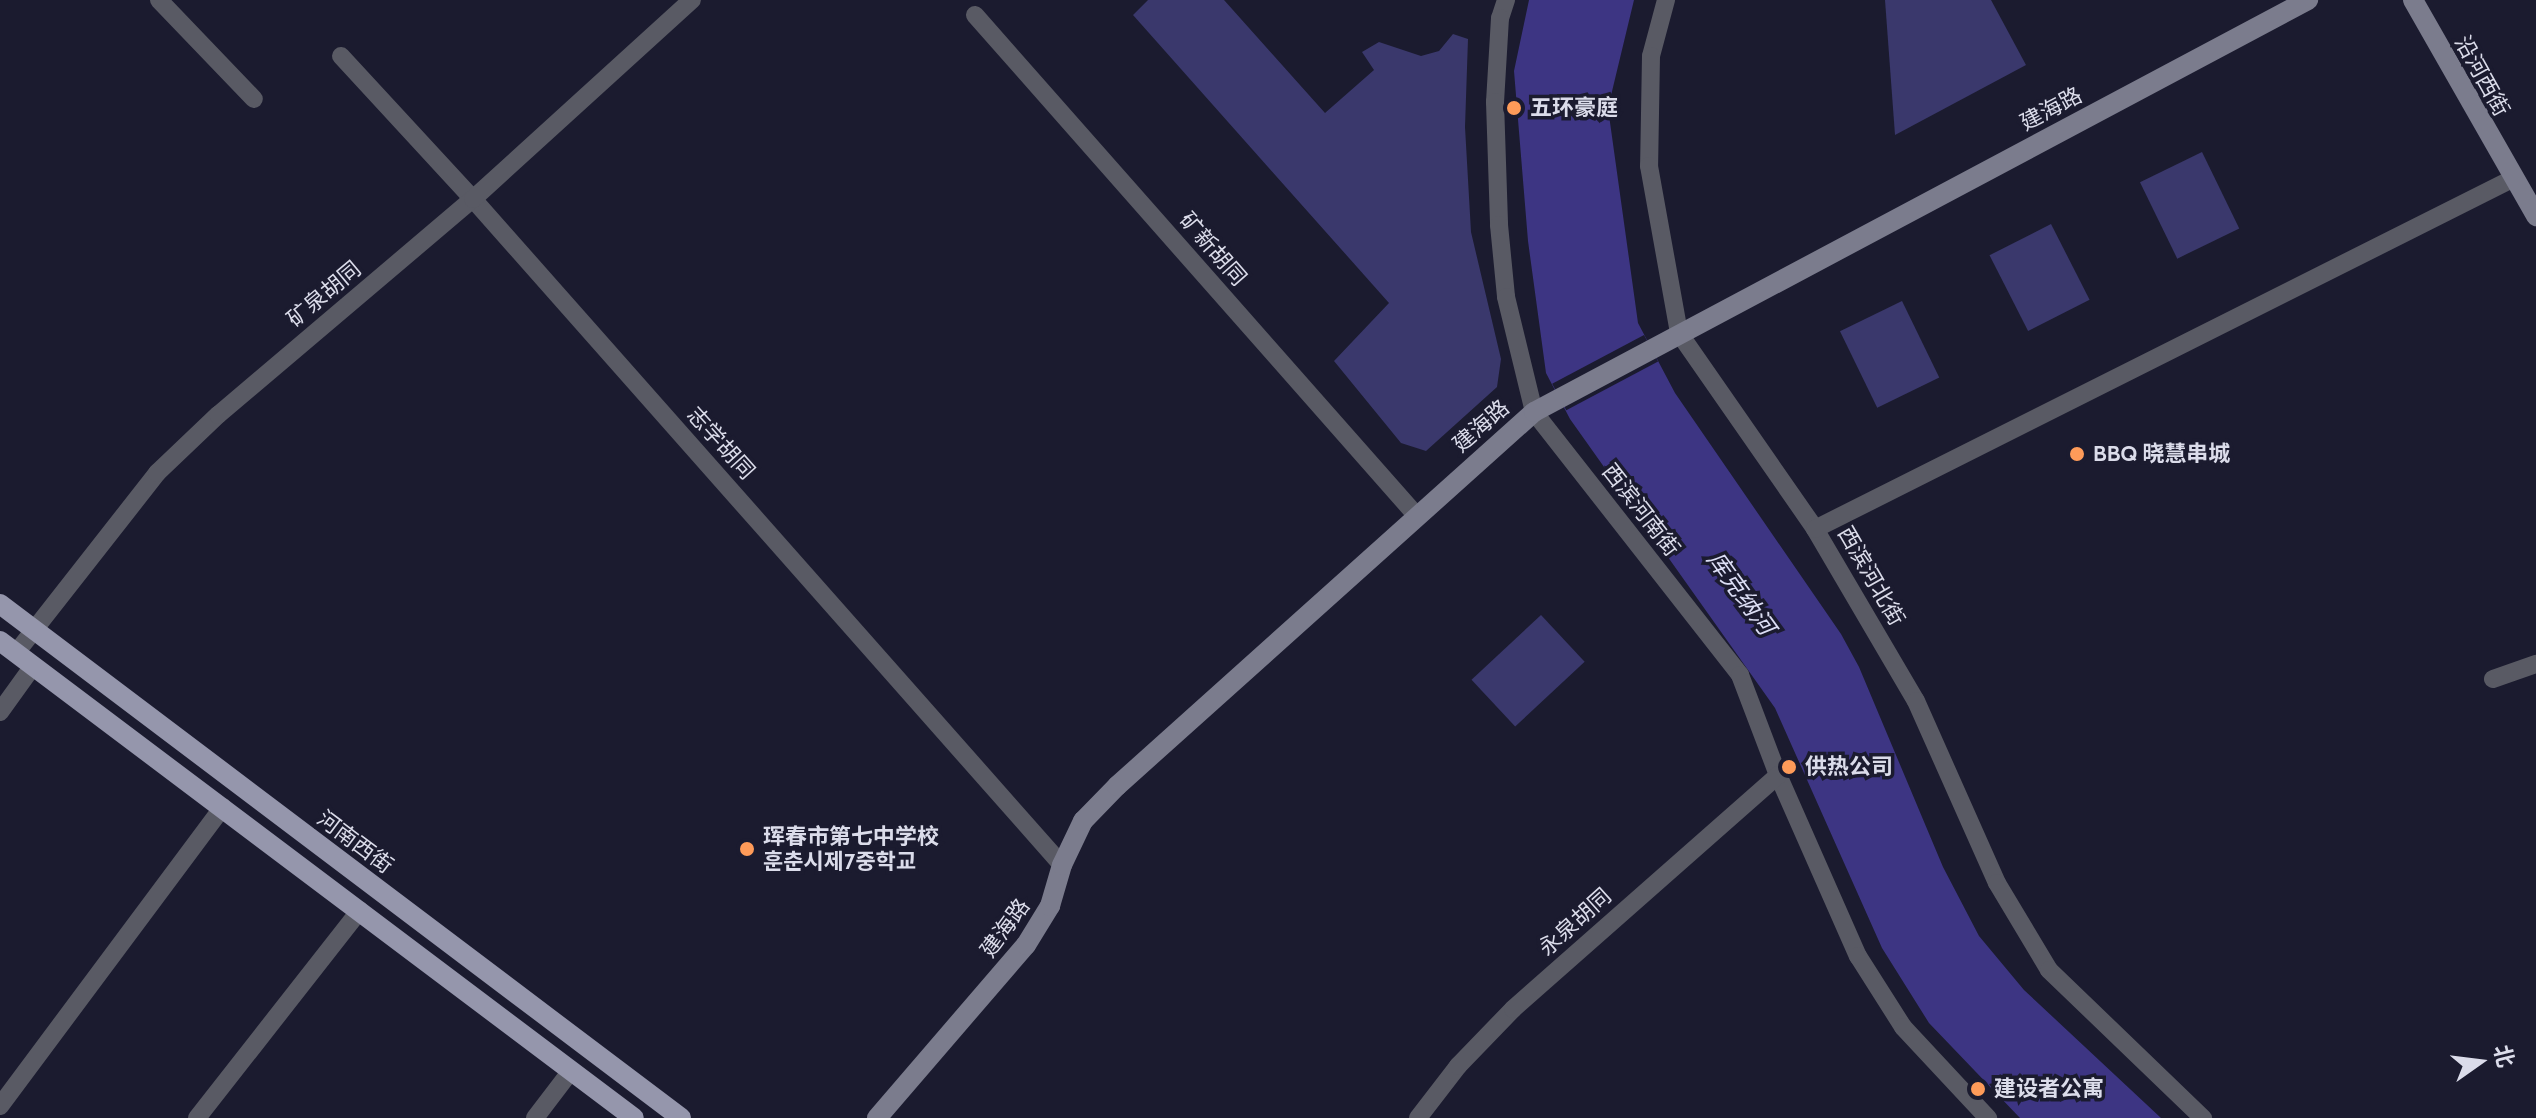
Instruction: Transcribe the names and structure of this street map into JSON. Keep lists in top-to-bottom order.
{
  "streets": {
    "main road": ["河南西街"],
    "street": [
      "沿河西街",
      "建海路",
      "矿新胡同",
      "矿泉胡同",
      "志学胡同",
      "西滨河南街",
      "西滨河北街",
      "永泉胡同"
    ]
  },
  "crossings": [
    ["建海路", "矿新胡同"],
    ["建海路", "志学胡同"],
    ["建海路", "西滨河南街"],
    ["建海路", "西滨河北街"],
    ["矿泉胡同", "志学胡同"],
    ["矿泉胡同", "河南西街"],
    ["西滨河南街", "永泉胡同"]
  ],
  "water": ["库克纳河"],
  "places": [
    "五环豪庭",
    "BBQ 晓慧串城",
    "供热公司",
    "珲春市第七中学校 훈춘시제7중학교",
    "建设者公寓"
  ],
  "north": "right"
}
